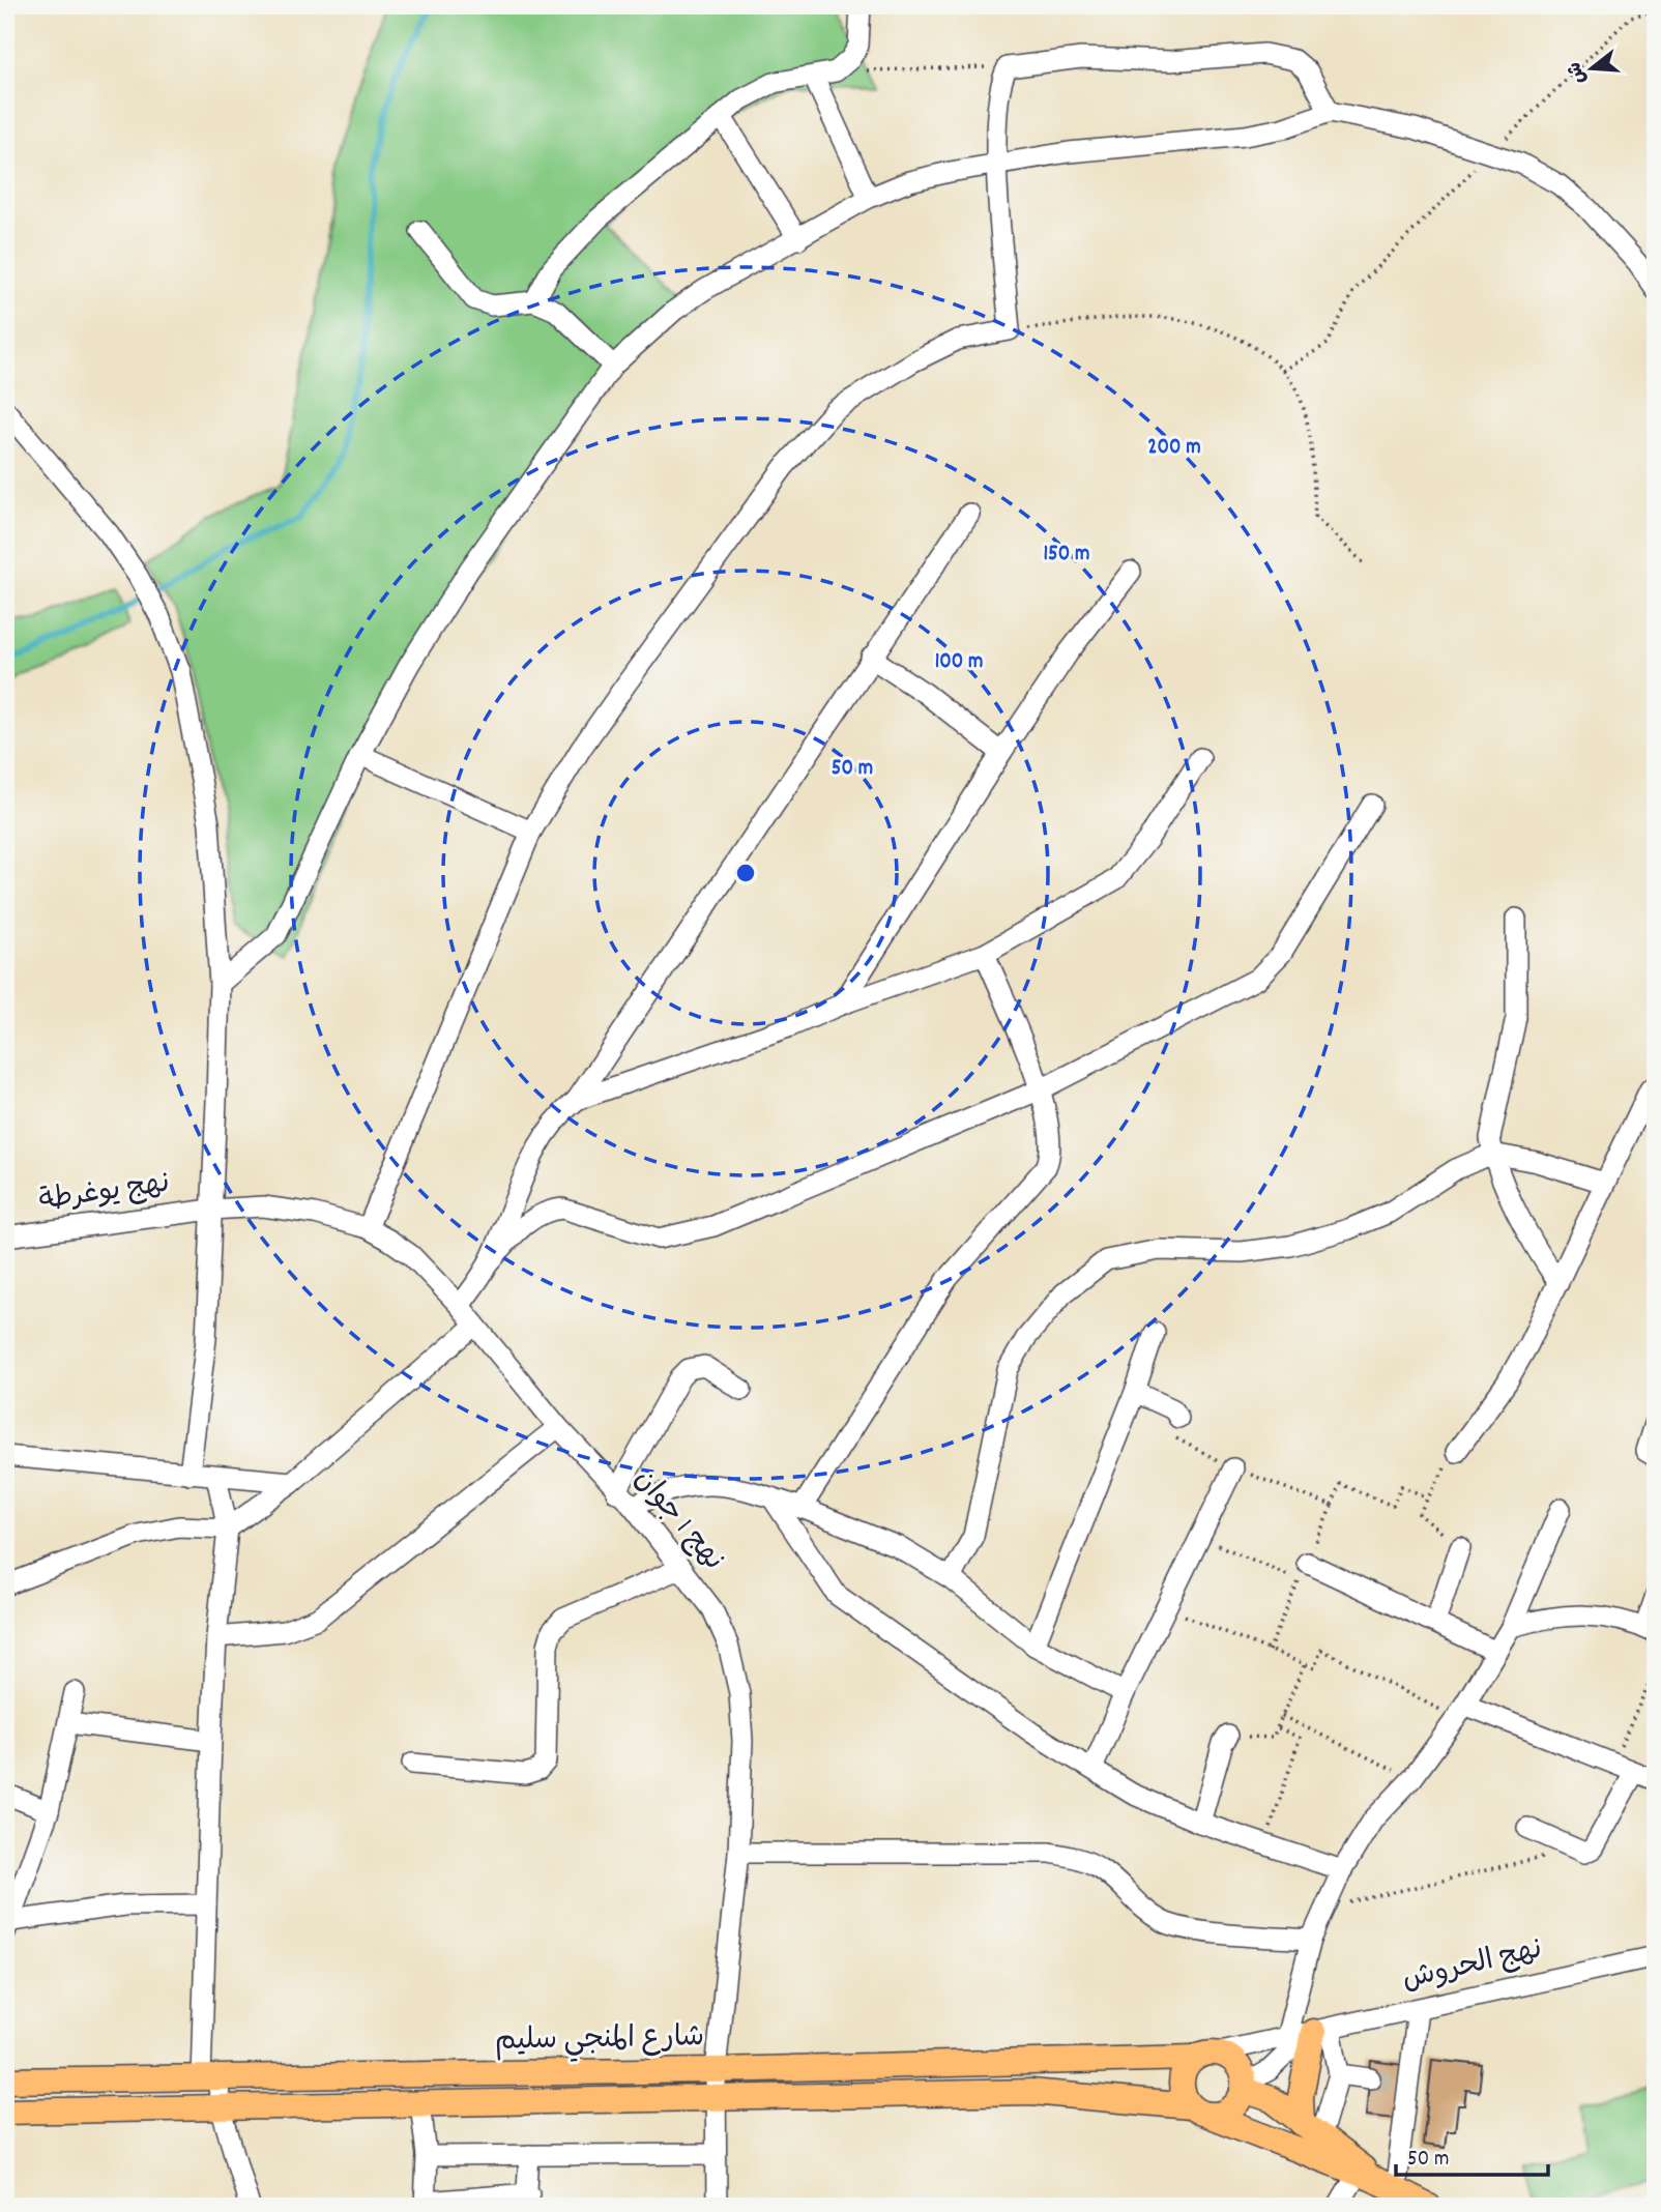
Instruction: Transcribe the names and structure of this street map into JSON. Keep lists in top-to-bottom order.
{
  "streets": {
    "main road": ["شارع المنجي سليم"],
    "street": ["نهج يوغرطة", "نهج 1 جوان", "نهج الحروش"]
  },
  "crossings": [
    ["نهج يوغرطة", "نهج 1 جوان"],
    ["نهج 1 جوان", "شارع المنجي سليم"],
    ["نهج الحروش", "شارع المنجي سليم"]
  ],
  "scale_bar": "50 m",
  "north": "left",
  "rings": [
    "200 m",
    "150 m",
    "100 m",
    "50 m"
  ]
}
